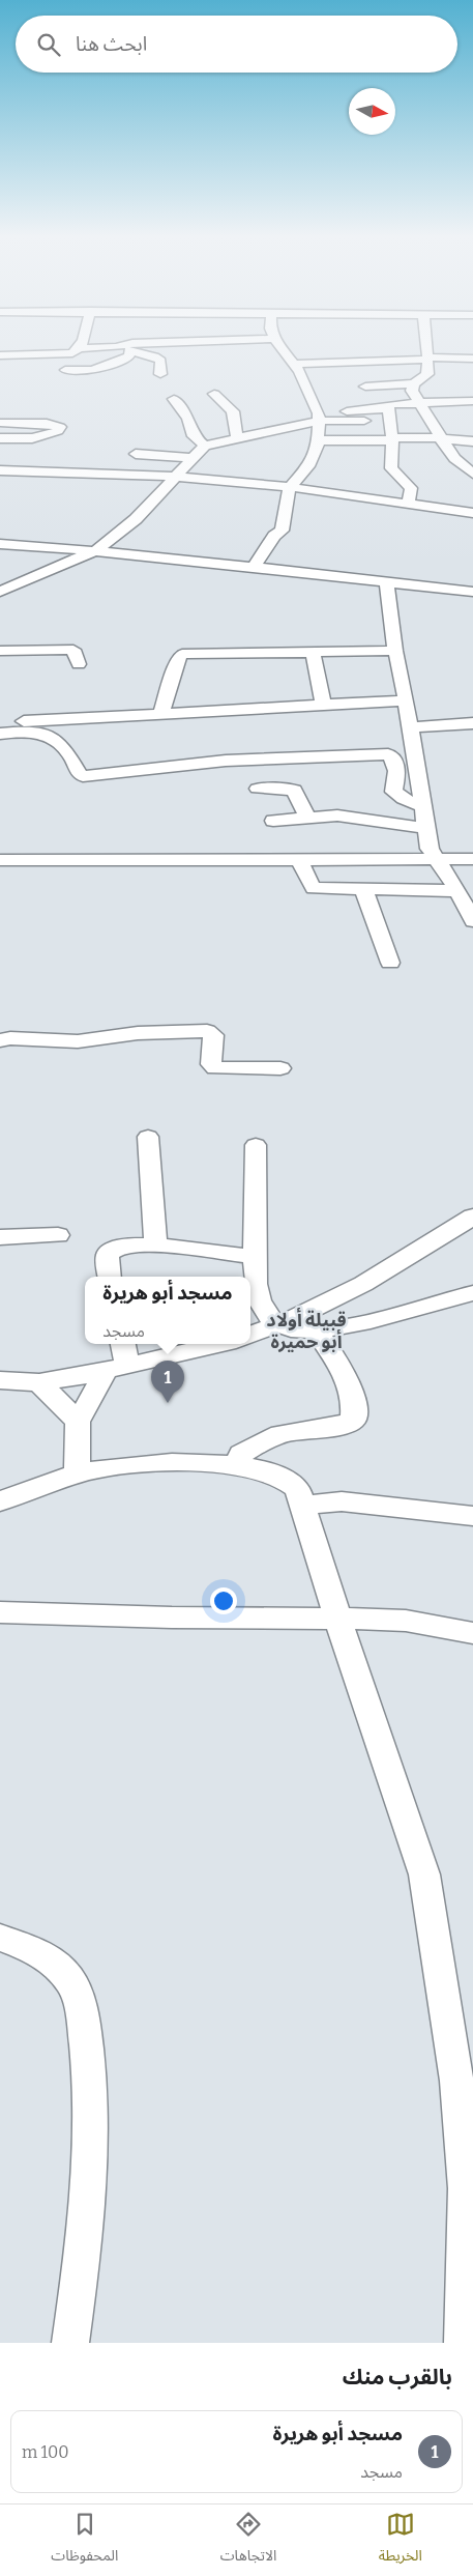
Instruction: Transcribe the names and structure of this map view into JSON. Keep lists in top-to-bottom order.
{
  "districts": ["قبيلة أولاد أبو حميرة"],
  "north": "right",
  "page": {
    "search": "ابحث هنا",
    "popup": ["مسجد أبو هريرة", "مسجد"],
    "pins": "1",
    "heading": "بالقرب منك",
    "list": [
      {
        "mark": "1",
        "name": "مسجد أبو هريرة",
        "note": "مسجد",
        "value": "100 m"
      }
    ],
    "nav": ["الخريطة", "الاتجاهات", "المحفوظات"]
  }
}
